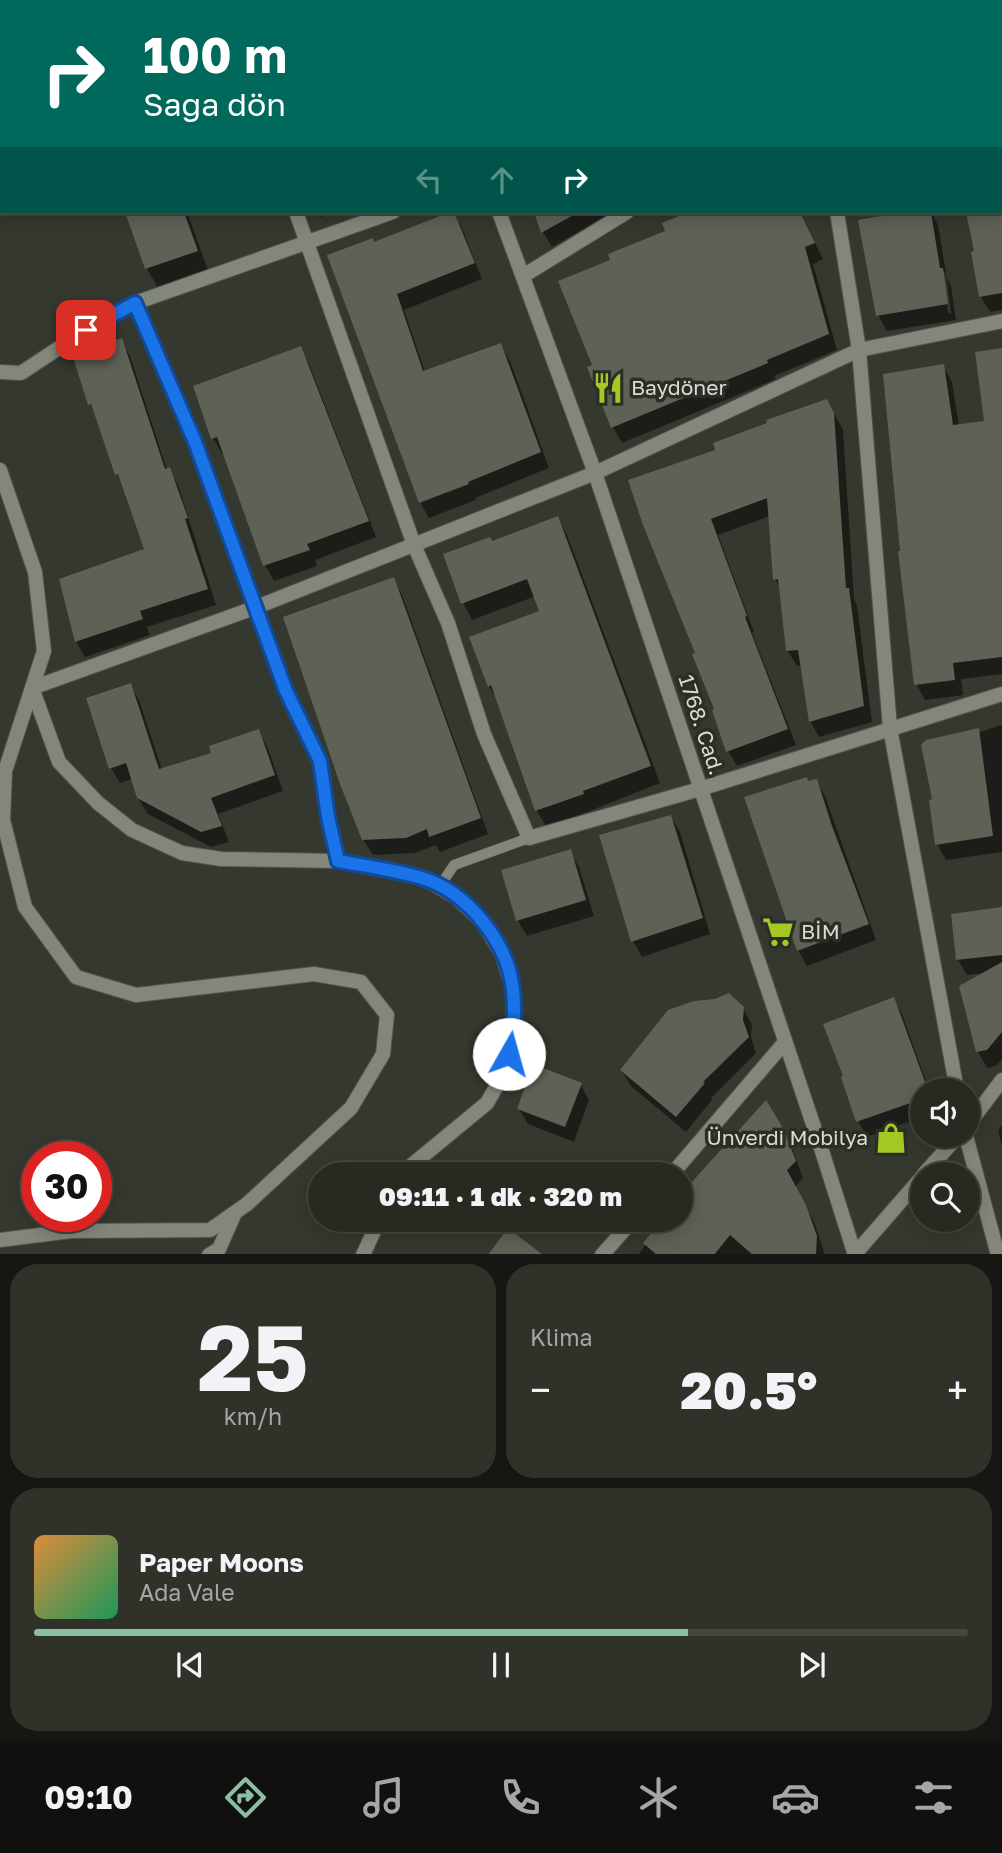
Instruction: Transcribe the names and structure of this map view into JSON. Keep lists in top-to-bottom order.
{
  "streets": {
    "street": ["1768. Cad."]
  },
  "places": {
    "restaurant": ["Baydöner"],
    "supermarket": ["BİM"],
    "shop": ["Ünverdi Mobilya"]
  },
  "page": {
    "turn": ["100 m", "Sağa dön"],
    "limit": "30",
    "trip": "09:11 · 1 dk · 320 m",
    "tile": [
      ["25", "km/h"],
      "Klima"
    ],
    "heat": ["−", "20.5°", "+"],
    "song": ["Paper Moons", "Ada Vale"],
    "tabs": "09:10"
  }
}
